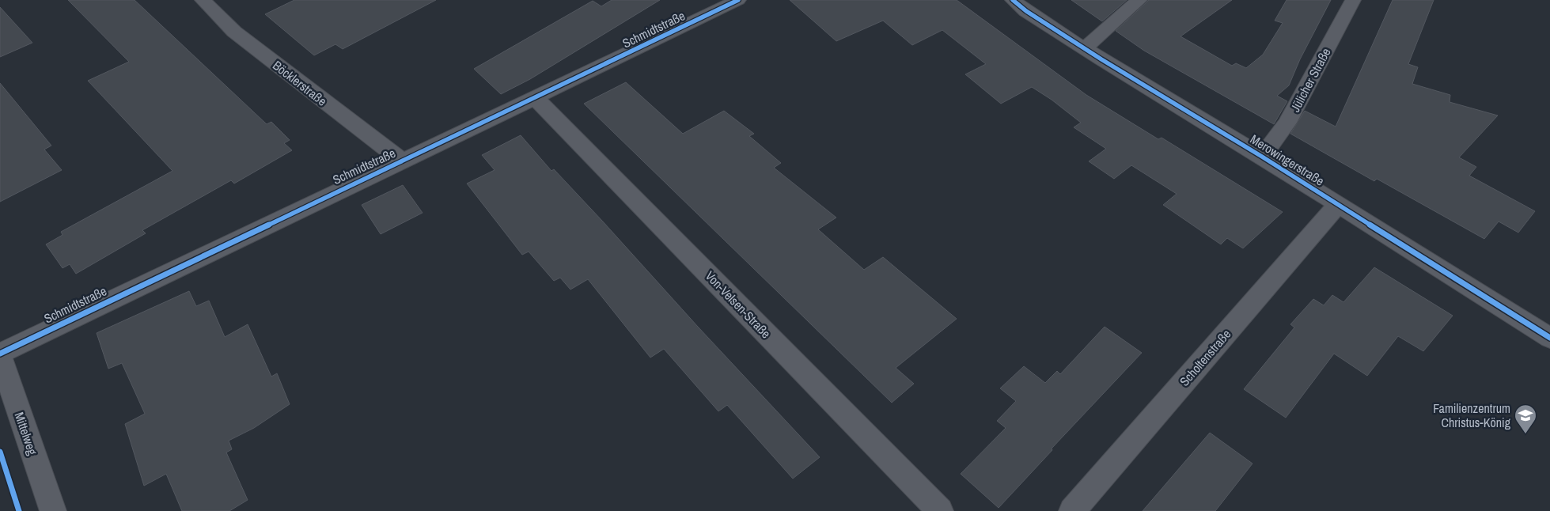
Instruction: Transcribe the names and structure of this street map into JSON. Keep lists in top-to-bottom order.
{
  "streets": {
    "street": [
      "Schmidtstraße",
      "Jülicher Straße",
      "Böcklerstraße",
      "Merowingerstraße",
      "Von-Velsen-Straße",
      "Scholtenstraße",
      "Mittelweg"
    ]
  },
  "crossings": [
    ["Schmidtstraße", "Böcklerstraße"],
    ["Schmidtstraße", "Von-Velsen-Straße"],
    ["Schmidtstraße", "Mittelweg"],
    ["Jülicher Straße", "Merowingerstraße"],
    ["Merowingerstraße", "Scholtenstraße"]
  ],
  "places": {
    "school or university": ["Familienzentrum Christus-König"]
  }
}
